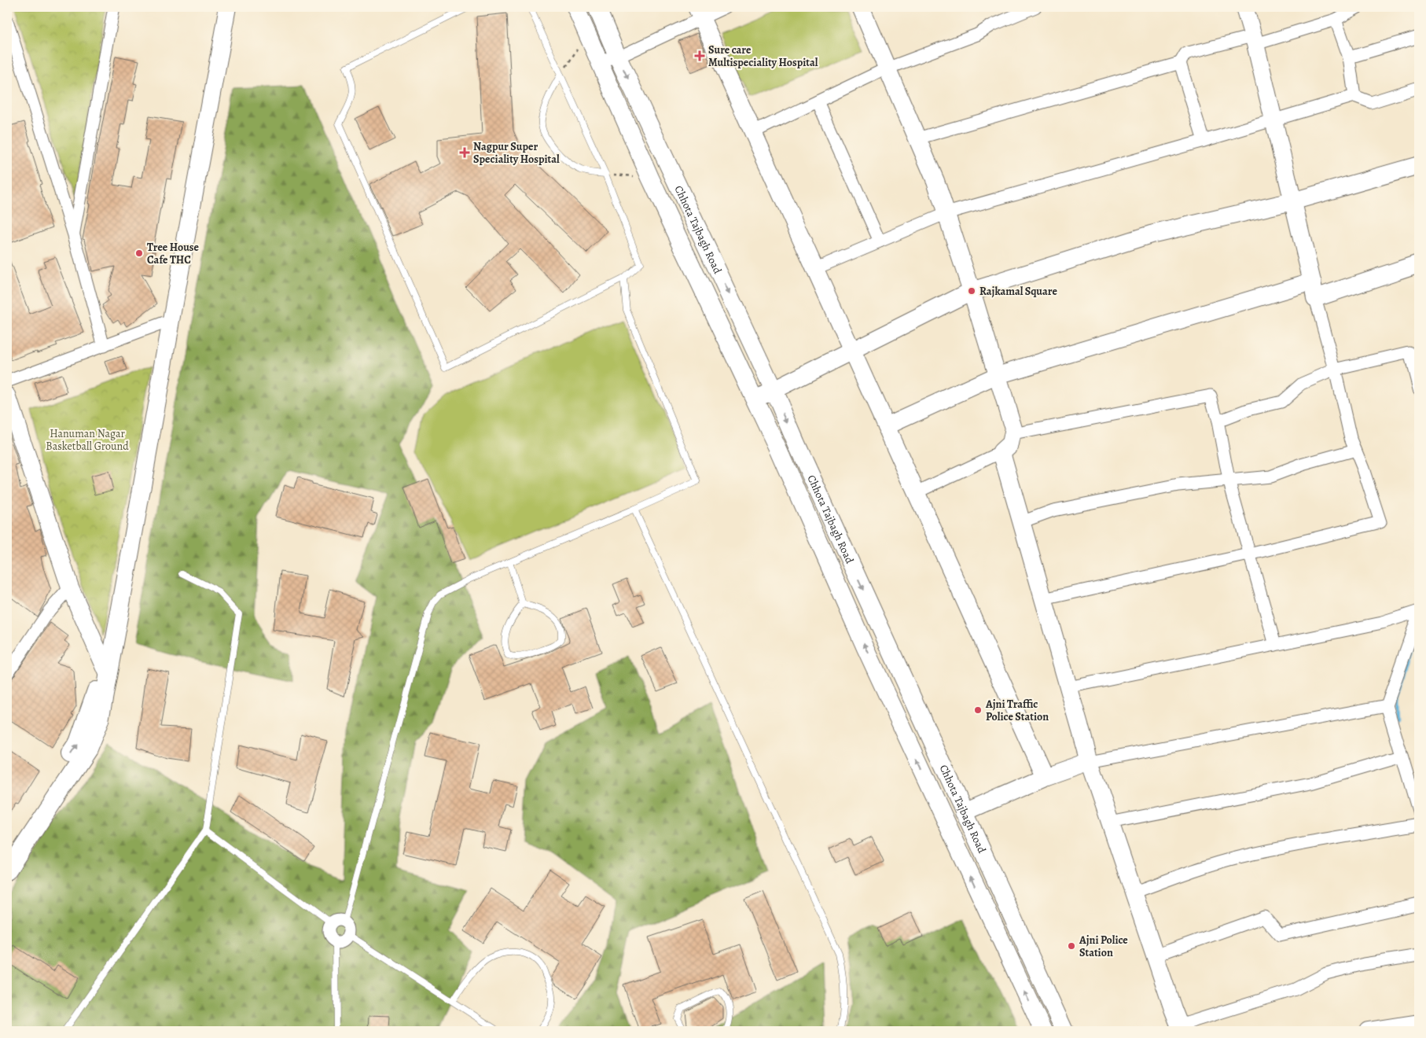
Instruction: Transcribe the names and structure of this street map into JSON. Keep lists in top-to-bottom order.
{
  "streets": {
    "main road": ["Chhota Tajbagh Road"]
  },
  "parks": ["Hanuman Nagar Basketball Ground"],
  "places": {
    "health": ["Sure care Multispeciality Hospital", "Nagpur Super Speciality Hospital"],
    "other": [
      "Tree House Cafe THC",
      "Rajkamal Square",
      "Ajni Traffic Police Station",
      "Ajni Police Station"
    ]
  }
}
